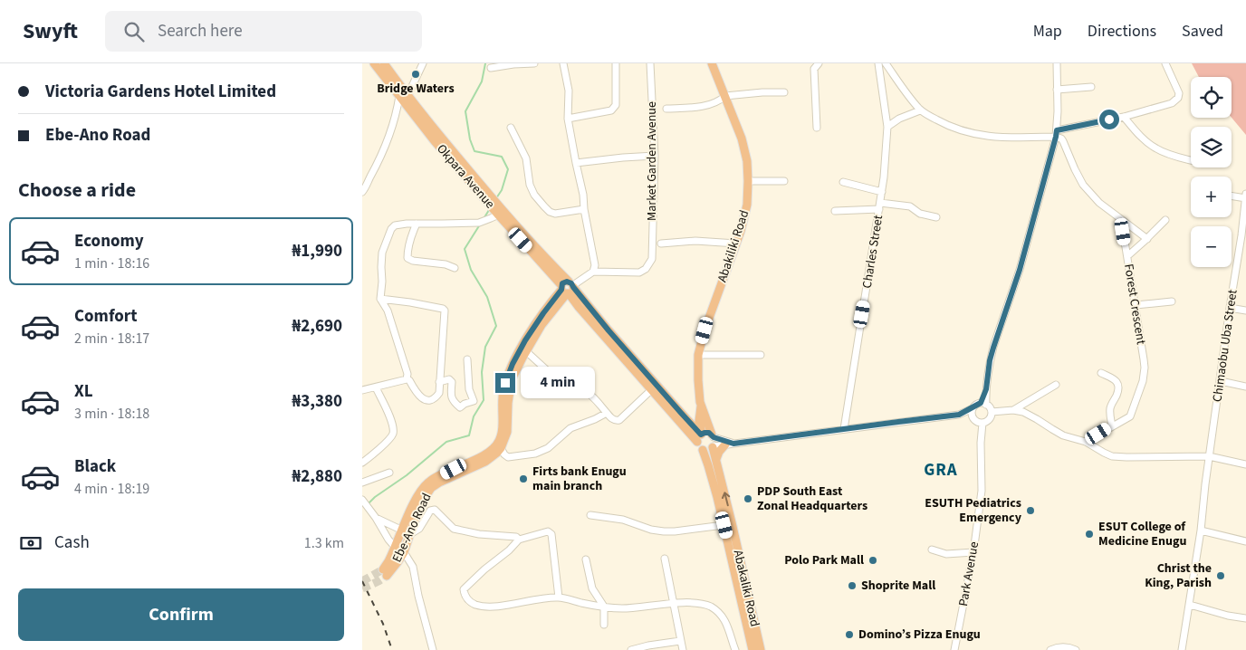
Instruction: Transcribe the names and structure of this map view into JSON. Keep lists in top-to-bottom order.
{
  "streets": {
    "main road": [
      "Okpara Avenue",
      "Abakiliki Road",
      "Ebe-Ano Road",
      "Abakaliki Road"
    ],
    "street": [
      "Market Garden Avenue",
      "Charles Street",
      "Forest Crescent",
      "Chimaobu Uba Street",
      "Park Avenue"
    ]
  },
  "crossings": [
    ["Okpara Avenue", "Ebe-Ano Road"],
    ["Okpara Avenue", "Abakaliki Road"]
  ],
  "districts": ["GRA"],
  "places": [
    "Bridge Waters",
    "Firts bank Enugu main branch",
    "PDP South East Zonal Headquarters",
    "ESUTH Pediatrics Emergency",
    "ESUT College of Medicine Enugu",
    "Polo Park Mall",
    "Christ the King, Parish",
    "Shoprite Mall",
    "Domino’s Pizza Enugu"
  ],
  "page": {
    "header": "Swyft",
    "search": "Search here",
    "nav": ["Map", "Directions", "Saved"],
    "banner": ["Victoria Gardens Hotel Limited", "Ebe-Ano Road"],
    "map_buttons": ["+", "−"],
    "heading": "Choose a ride",
    "list": [
      {
        "name": "Economy",
        "note": "1 min · 18:16",
        "value": "₦1,990"
      },
      {
        "name": "Comfort",
        "note": "2 min · 18:17",
        "value": "₦2,690"
      },
      {
        "name": "XL",
        "note": "3 min · 18:18",
        "value": "₦3,380"
      },
      {
        "name": "Black",
        "note": "4 min · 18:19",
        "value": "₦2,880"
      }
    ],
    "bubble": "4 min",
    "pay": ["Cash", "1.3 km"],
    "buttons": "Confirm"
  }
}
